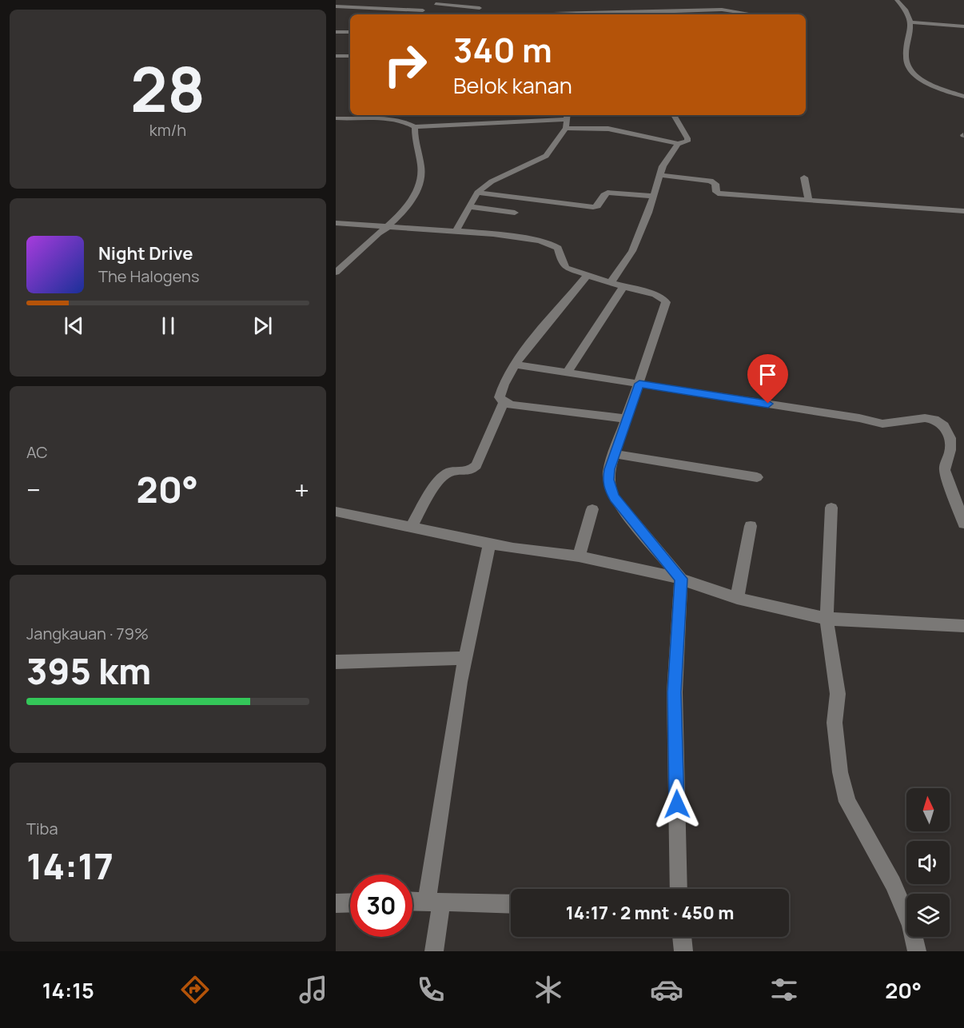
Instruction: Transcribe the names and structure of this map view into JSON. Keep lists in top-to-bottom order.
{
  "north": "top",
  "page": {
    "tile": [
      ["28", "km/h"],
      "AC",
      ["Jangkauan · 79%", "395 km"],
      ["Tiba", "14:17"]
    ],
    "turn": ["340 m", "Belok kanan"],
    "song": ["Night Drive", "The Halogens"],
    "heat": ["−", "20°", "+"],
    "limit": "30",
    "trip": "14:17 · 2 mnt · 450 m",
    "tabs": ["14:15", "20°"]
  }
}
